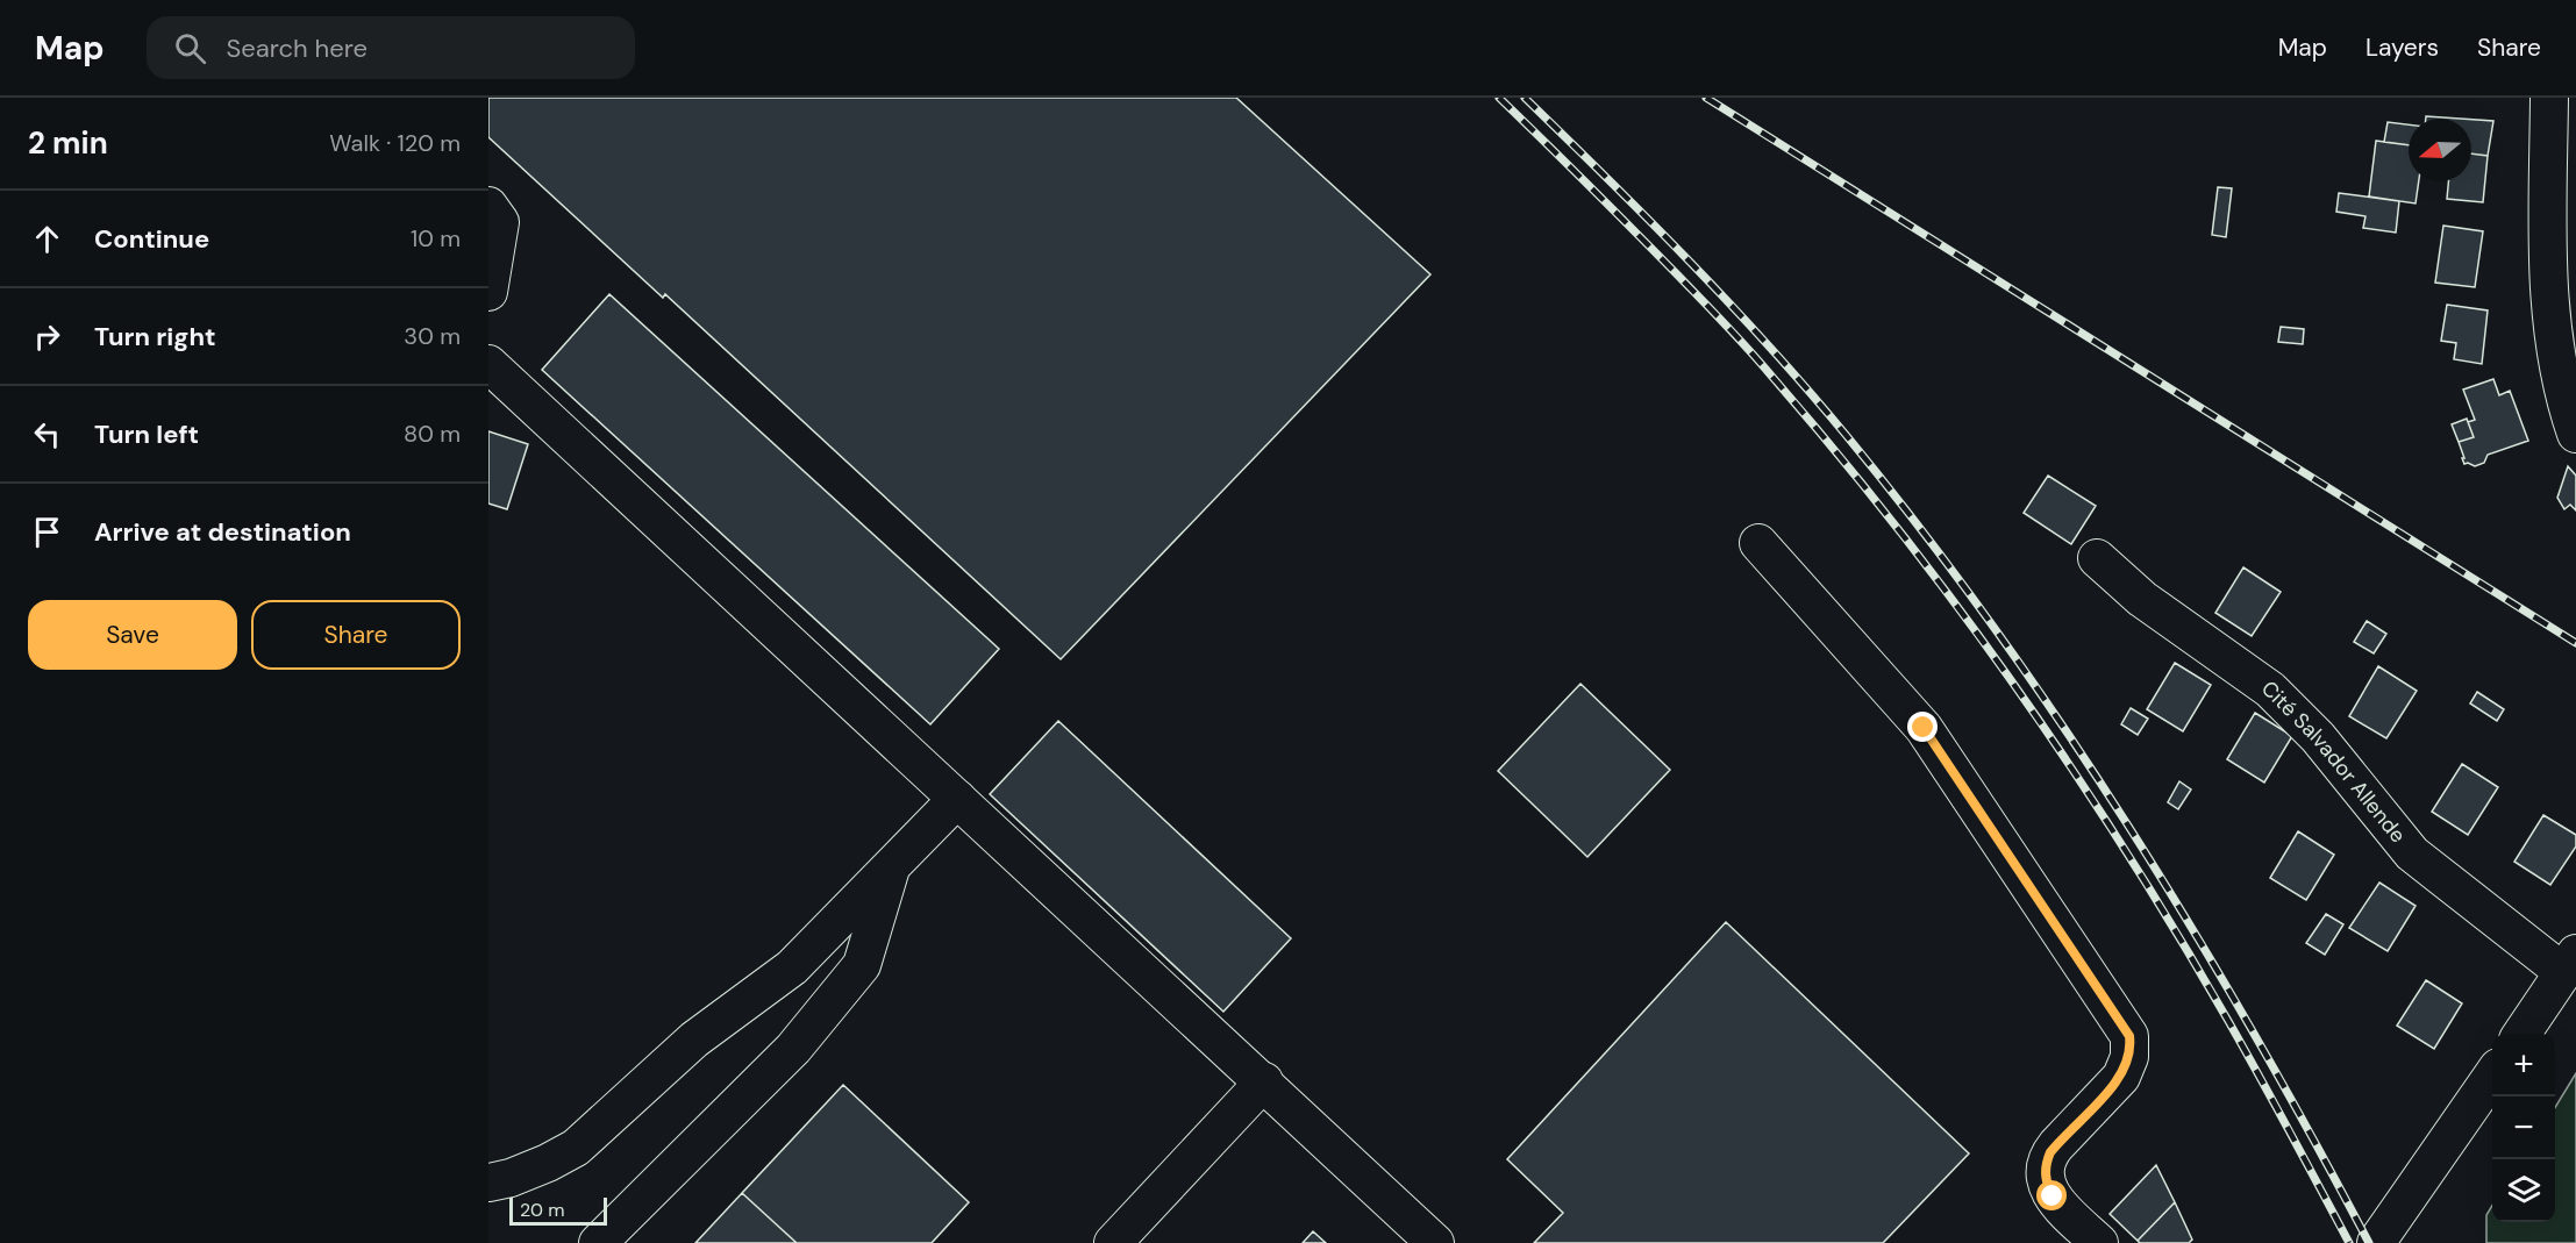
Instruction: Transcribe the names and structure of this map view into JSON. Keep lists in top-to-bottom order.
{
  "streets": {
    "street": ["Cité Salvador Allende"]
  },
  "scale_bar": "20 m",
  "north": "left",
  "page": {
    "header": "Map",
    "search": "Search here",
    "nav": ["Map", "Layers", "Share"],
    "heading": ["2 min", "Walk · 120 m"],
    "list": [
      ["Continue", "10 m"],
      ["Turn right", "30 m"],
      ["Turn left", "80 m"],
      "Arrive at destination"
    ],
    "buttons": ["Save", "Share"],
    "map_buttons": ["+", "−"],
    "scale": "20 m"
  }
}
